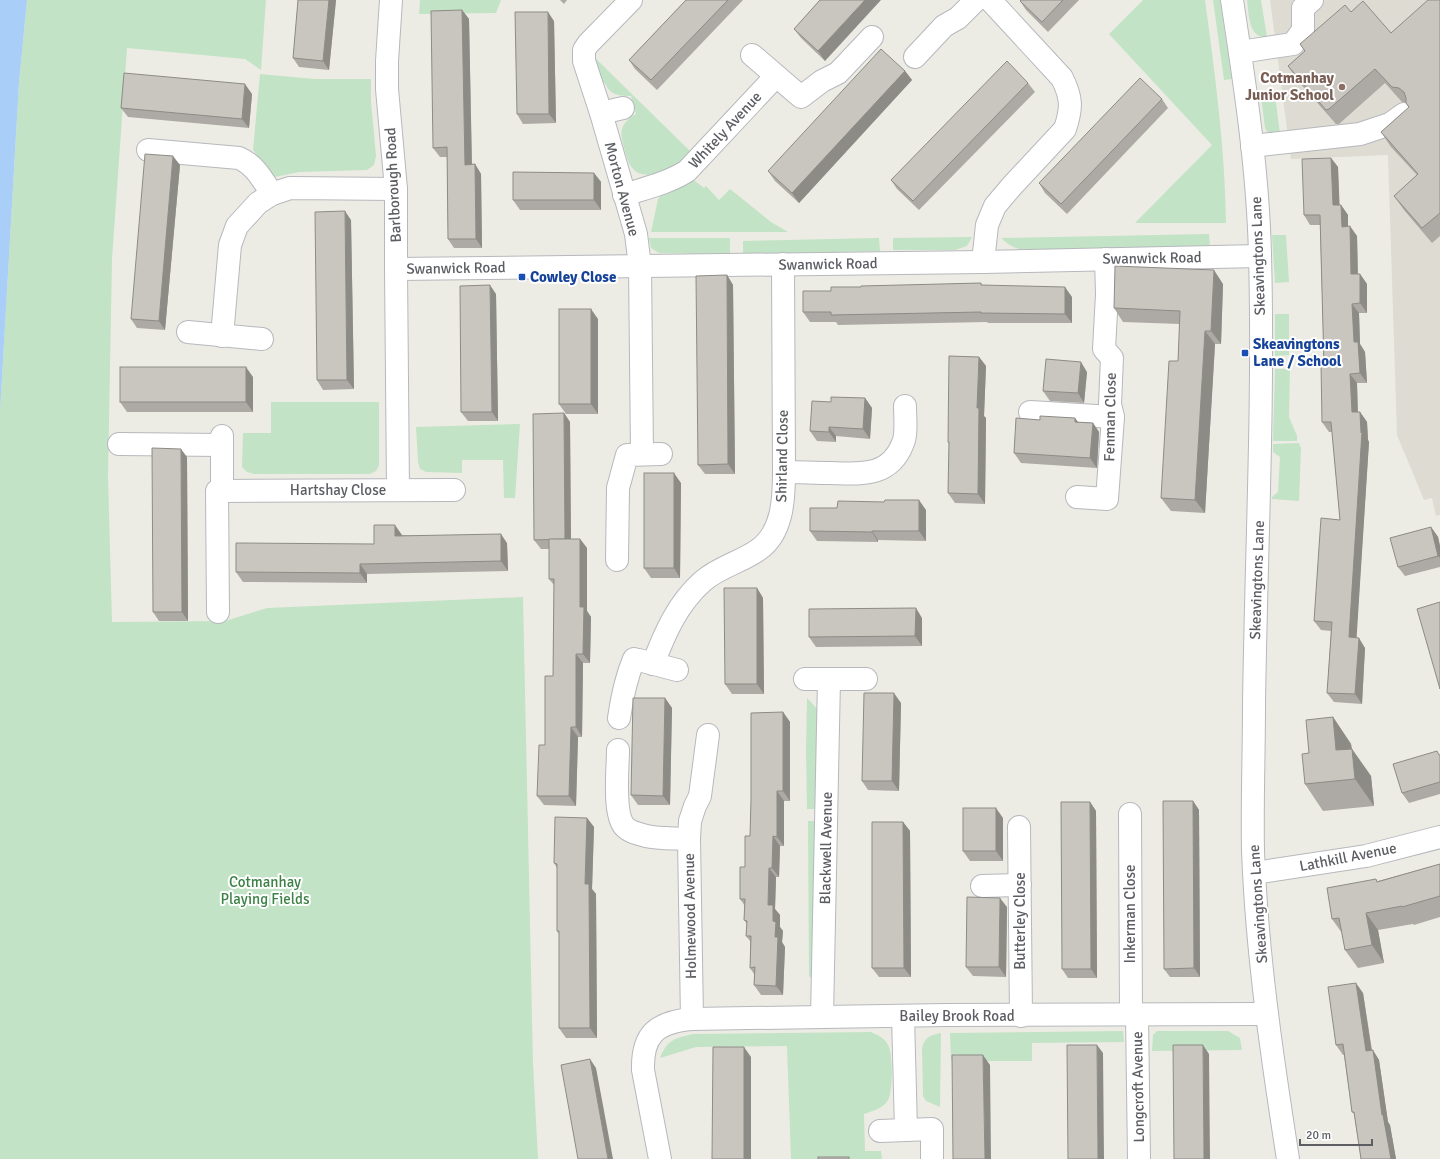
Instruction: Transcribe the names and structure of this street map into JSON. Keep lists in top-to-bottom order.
{
  "streets": {
    "street": [
      "Whitely Avenue",
      "Barlborough Road",
      "Morton Avenue",
      "Skeavingtons Lane",
      "Swanwick Road",
      "Fenman Close",
      "Shirland Close",
      "Hartshay Close",
      "Blackwell Avenue",
      "Lathkill Avenue",
      "Inkerman Close",
      "Holmewood Avenue",
      "Butterley Close",
      "Bailey Brook Road",
      "Longcroft Avenue"
    ]
  },
  "crossings": [
    ["Whitely Avenue", "Morton Avenue"],
    ["Barlborough Road", "Swanwick Road"],
    ["Barlborough Road", "Hartshay Close"],
    ["Morton Avenue", "Swanwick Road"],
    ["Skeavingtons Lane", "Swanwick Road"],
    ["Skeavingtons Lane", "Lathkill Avenue"],
    ["Skeavingtons Lane", "Bailey Brook Road"],
    ["Swanwick Road", "Fenman Close"],
    ["Swanwick Road", "Shirland Close"],
    ["Blackwell Avenue", "Bailey Brook Road"],
    ["Inkerman Close", "Bailey Brook Road"],
    ["Inkerman Close", "Longcroft Avenue"],
    ["Holmewood Avenue", "Bailey Brook Road"],
    ["Butterley Close", "Bailey Brook Road"],
    ["Bailey Brook Road", "Longcroft Avenue"]
  ],
  "parks": ["Cotmanhay Playing Fields"],
  "places": {
    "other": ["Cotmanhay Junior School"],
    "transit": ["Cowley Close", "Skeavingtons Lane / School"]
  },
  "scale_bar": "20 m"
}
